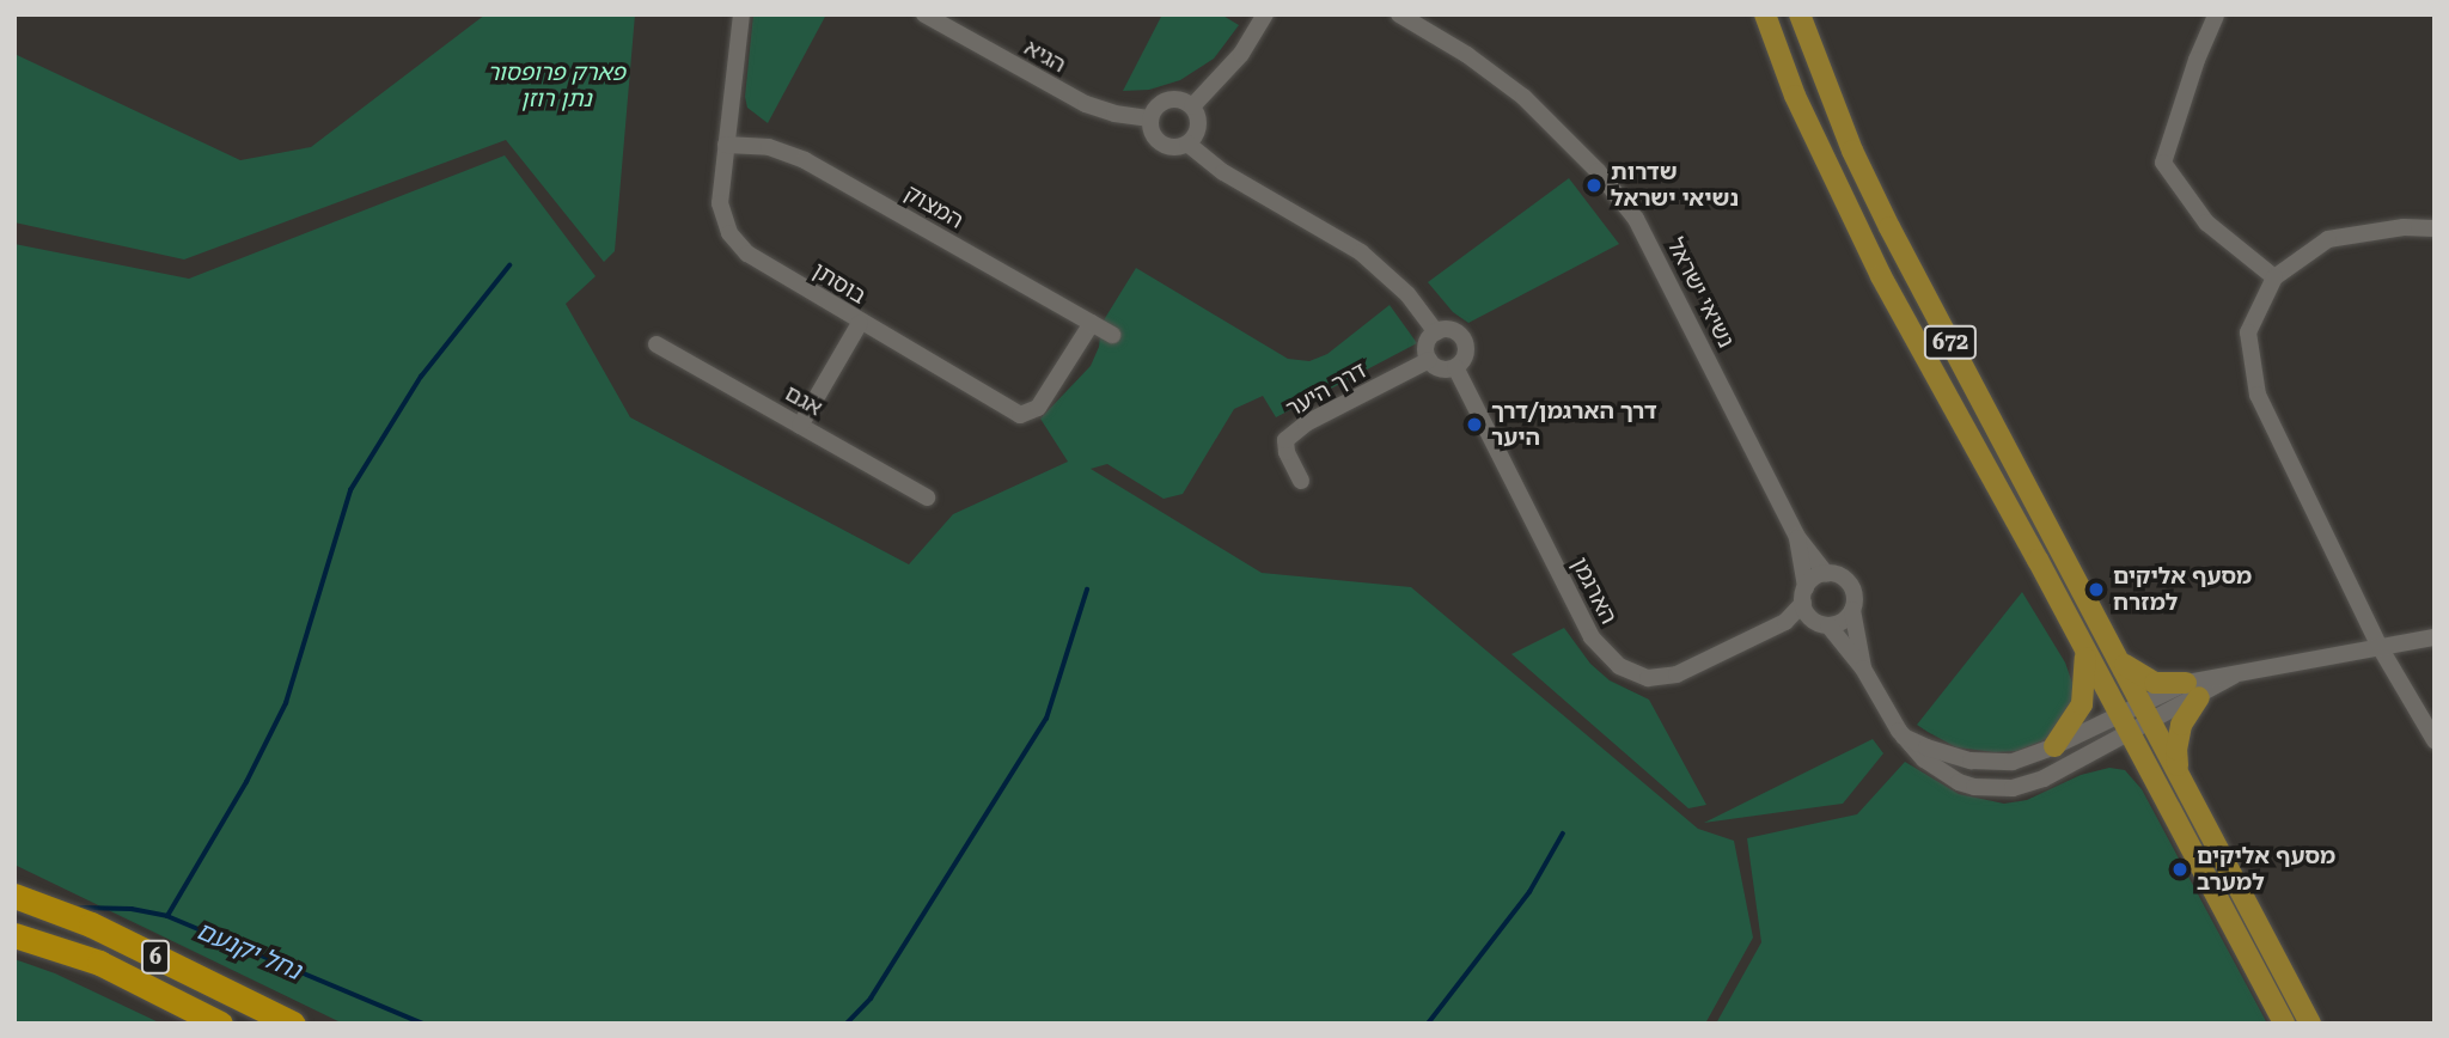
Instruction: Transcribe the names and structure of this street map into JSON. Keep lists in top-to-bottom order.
{
  "streets": {
    "highway": ["6"],
    "main road": ["672"],
    "street": [
      "הגיא",
      "המצוק",
      "בוסתן",
      "נשיאי ישראל",
      "דרך היער",
      "אגם",
      "הארגמן"
    ]
  },
  "crossings": [
    ["המצוק", "בוסתן"],
    ["נשיאי ישראל", "672"],
    ["נשיאי ישראל", "הארגמן"],
    ["דרך היער", "הארגמן"]
  ],
  "water": ["נחל יקנעם"],
  "parks": ["פארק פרופסור נתן רוזן"],
  "places": [
    "שדרות נשיאי ישראל",
    "דרך הארגמן/דרך היער",
    "מסעף אליקים למזרח",
    "מסעף אליקים למערב"
  ]
}
